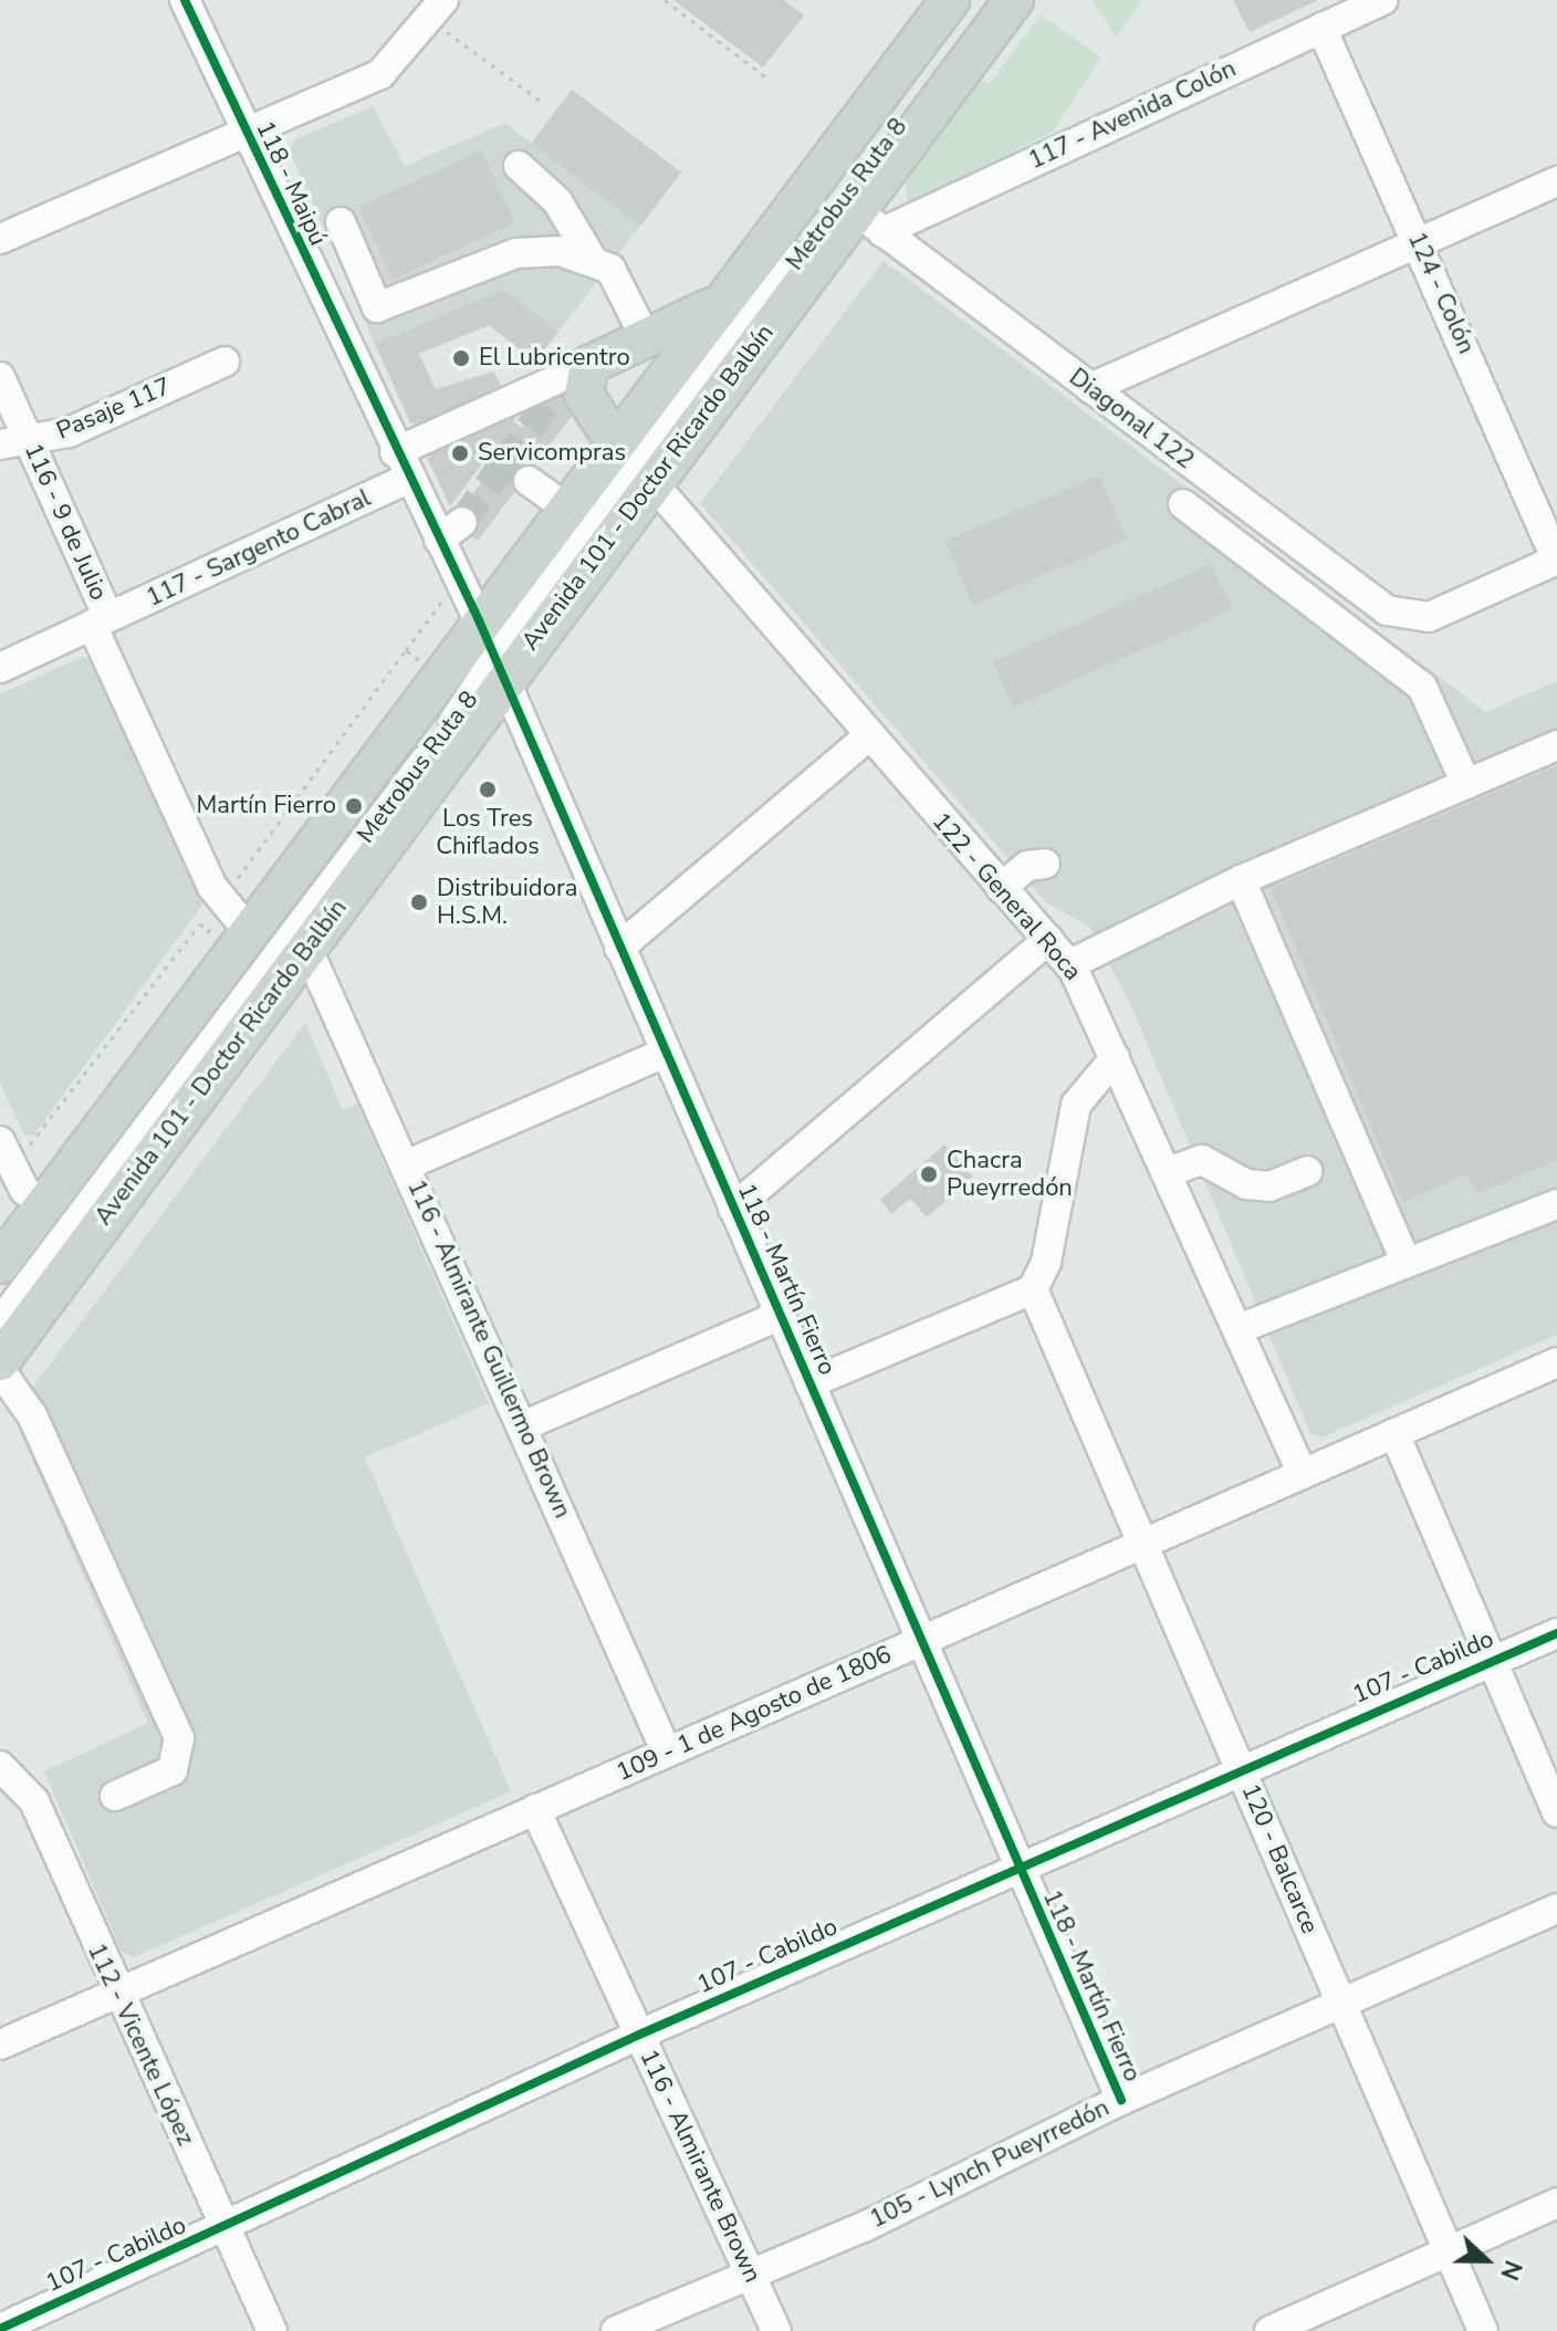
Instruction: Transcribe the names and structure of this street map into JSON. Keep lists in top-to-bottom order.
{
  "streets": {
    "main road": ["Avenida 101 - Doctor Ricardo Balbín"],
    "street": [
      "117 - Avenida Colón",
      "118 - Maipú",
      "Metrobus Ruta 8",
      "124 - Colón",
      "Pasaje 117",
      "Diagonal 122",
      "116 - 9 de Julio",
      "117 - Sargento Cabral",
      "122 - General Roca",
      "118 - Martín Fierro",
      "116 - Almirante Guillermo Brown",
      "107 - Cabildo",
      "109 - 1 de Agosto de 1806",
      "120 - Balcarce",
      "112 - Vicente López",
      "105 - Lynch Pueyrredón",
      "116 - Almirante Brown"
    ]
  },
  "crossings": [
    ["117 - Avenida Colón", "124 - Colón"],
    ["117 - Avenida Colón", "Diagonal 122"],
    ["117 - Avenida Colón", "Avenida 101 - Doctor Ricardo Balbín"],
    ["118 - Maipú", "117 - Sargento Cabral"],
    ["118 - Maipú", "118 - Martín Fierro"],
    ["Metrobus Ruta 8", "Avenida 101 - Doctor Ricardo Balbín"],
    ["Metrobus Ruta 8", "122 - General Roca"],
    ["Metrobus Ruta 8", "118 - Martín Fierro"],
    ["124 - Colón", "Diagonal 122"],
    ["Pasaje 117", "116 - 9 de Julio"],
    ["Diagonal 122", "Avenida 101 - Doctor Ricardo Balbín"],
    ["Avenida 101 - Doctor Ricardo Balbín", "122 - General Roca"],
    ["Avenida 101 - Doctor Ricardo Balbín", "118 - Martín Fierro"],
    ["Avenida 101 - Doctor Ricardo Balbín", "116 - Almirante Guillermo Brown"],
    ["116 - 9 de Julio", "117 - Sargento Cabral"],
    ["117 - Sargento Cabral", "118 - Martín Fierro"],
    ["122 - General Roca", "109 - 1 de Agosto de 1806"],
    ["118 - Martín Fierro", "107 - Cabildo"],
    ["118 - Martín Fierro", "109 - 1 de Agosto de 1806"],
    ["118 - Martín Fierro", "105 - Lynch Pueyrredón"],
    ["116 - Almirante Guillermo Brown", "109 - 1 de Agosto de 1806"],
    ["107 - Cabildo", "120 - Balcarce"],
    ["107 - Cabildo", "112 - Vicente López"],
    ["107 - Cabildo", "116 - Almirante Brown"],
    ["109 - 1 de Agosto de 1806", "120 - Balcarce"],
    ["109 - 1 de Agosto de 1806", "112 - Vicente López"],
    ["109 - 1 de Agosto de 1806", "116 - Almirante Brown"],
    ["120 - Balcarce", "105 - Lynch Pueyrredón"],
    ["105 - Lynch Pueyrredón", "116 - Almirante Brown"]
  ],
  "places": [
    "El Lubricentro",
    "Servicompras",
    "Los Tres Chiflados",
    "Martín Fierro",
    "Distribuidora H.S.M.",
    "Chacra Pueyrredón"
  ],
  "north": "right"
}
